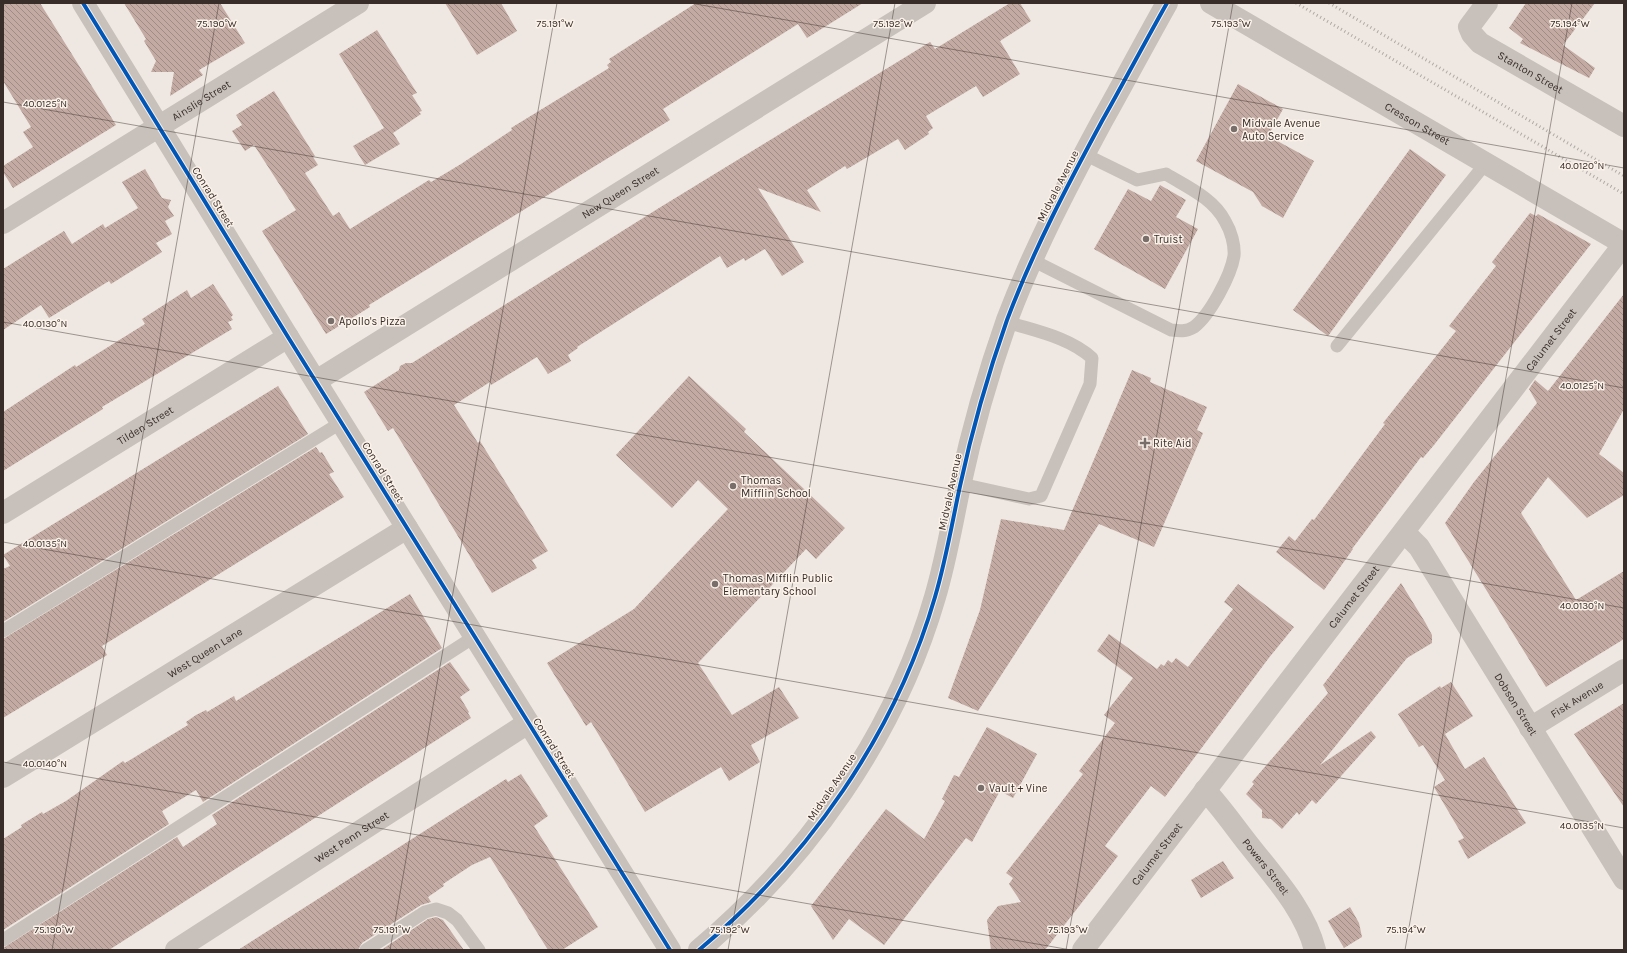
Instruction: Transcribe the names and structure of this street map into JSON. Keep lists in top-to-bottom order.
{
  "streets": {
    "street": [
      "Stanton Street",
      "Ainslie Street",
      "Cresson Street",
      "Midvale Avenue",
      "New Queen Street",
      "Conrad Street",
      "Calumet Street",
      "Tilden Street",
      "West Queen Lane",
      "Fisk Avenue",
      "Dobson Street",
      "West Penn Street",
      "Powers Street"
    ]
  },
  "crossings": [
    ["Ainslie Street", "Conrad Street"],
    ["Cresson Street", "Calumet Street"],
    ["New Queen Street", "Conrad Street"],
    ["Conrad Street", "Tilden Street"],
    ["Conrad Street", "West Queen Lane"],
    ["Conrad Street", "West Penn Street"],
    ["Calumet Street", "Dobson Street"],
    ["Calumet Street", "Powers Street"],
    ["Fisk Avenue", "Dobson Street"]
  ],
  "places": {
    "other": [
      "Midvale Avenue Auto Service",
      "Truist",
      "Apollo's Pizza",
      "Thomas Mifflin School",
      "Thomas Mifflin Public Elementary School",
      "Vault + Vine"
    ],
    "health": ["Rite Aid"]
  },
  "coordinates": [
    "75.191°W",
    "75.190°W",
    "75.192°W",
    "75.193°W",
    "75.194°W",
    "40.0125°N",
    "40.0120°N",
    "40.0130°N",
    "40.0135°N",
    "40.0140°N"
  ]
}
